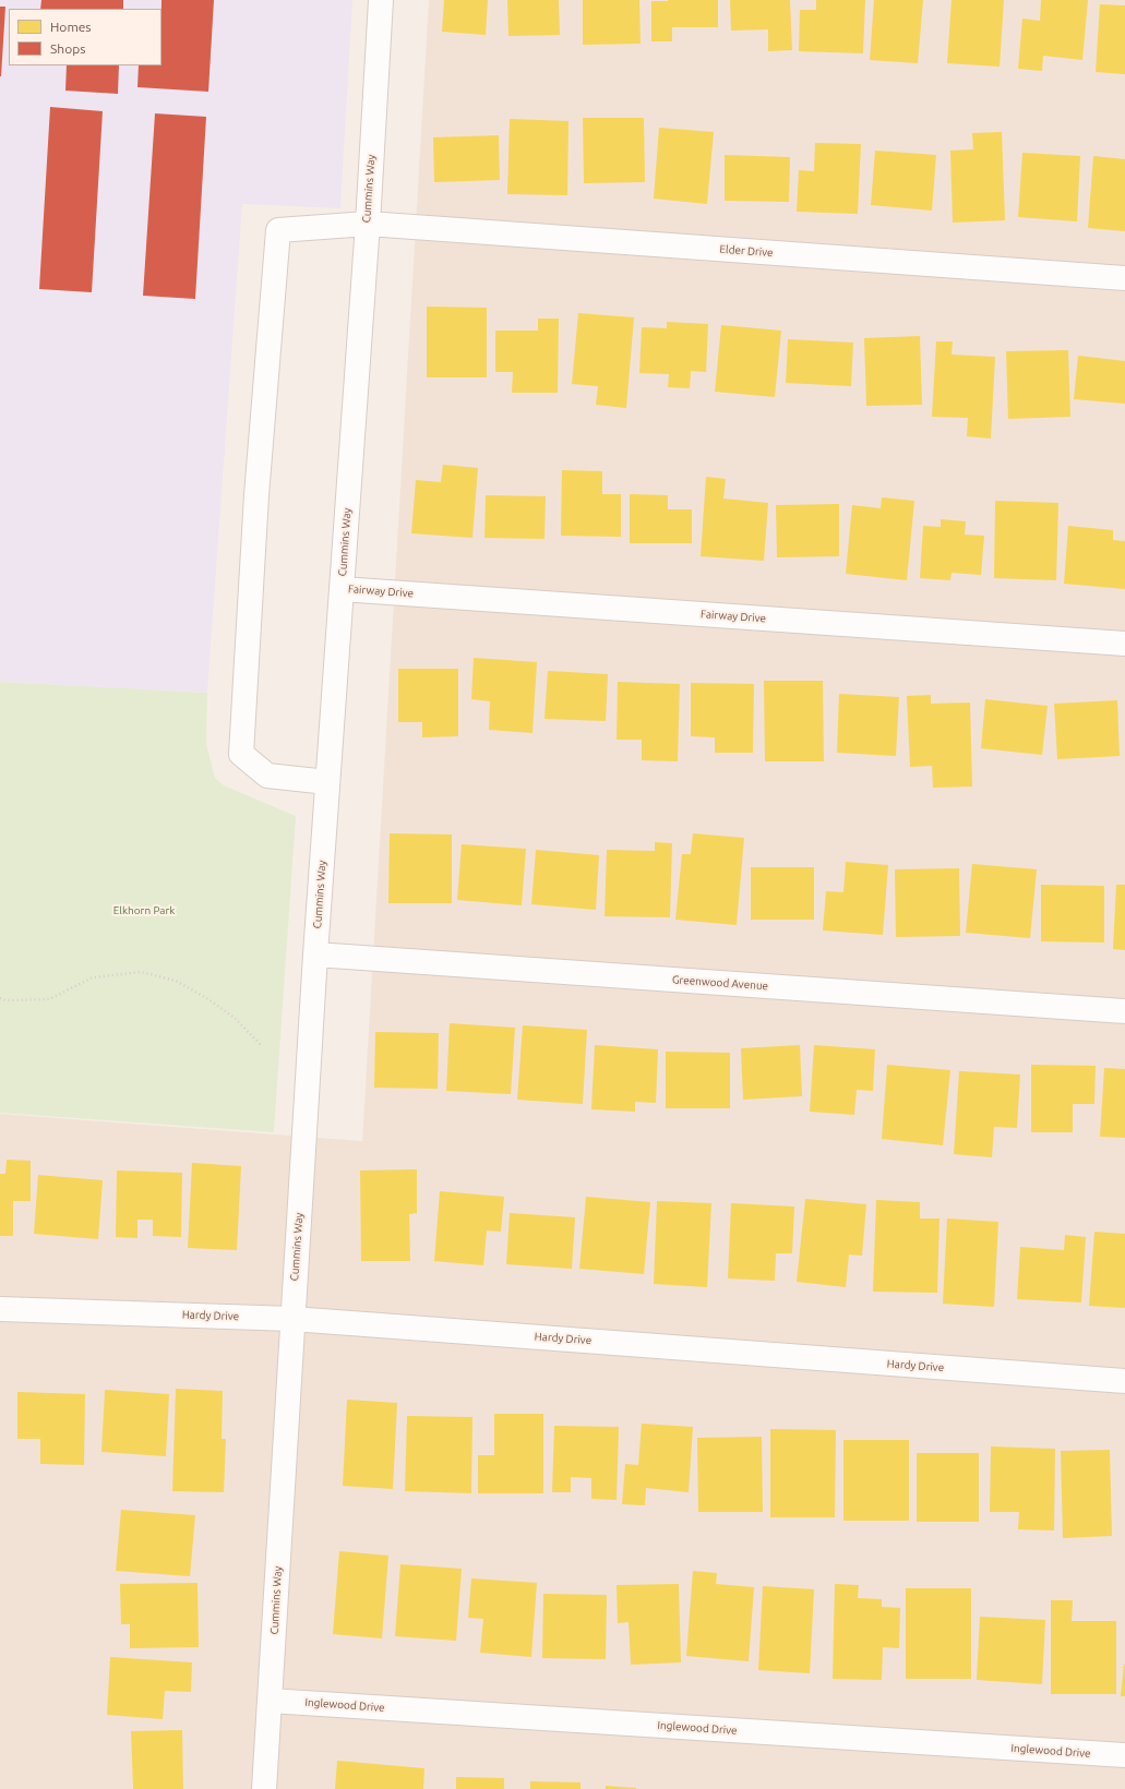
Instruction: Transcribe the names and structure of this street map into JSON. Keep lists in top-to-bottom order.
{
  "streets": {
    "street": [
      "Cummins Way",
      "Elder Drive",
      "Fairway Drive",
      "Greenwood Avenue",
      "Hardy Drive",
      "Inglewood Drive"
    ]
  },
  "crossings": [
    ["Cummins Way", "Elder Drive"],
    ["Cummins Way", "Fairway Drive"],
    ["Cummins Way", "Greenwood Avenue"],
    ["Cummins Way", "Hardy Drive"],
    ["Cummins Way", "Inglewood Drive"]
  ],
  "parks": ["Elkhorn Park"],
  "legend": ["Homes", "Shops"]
}
